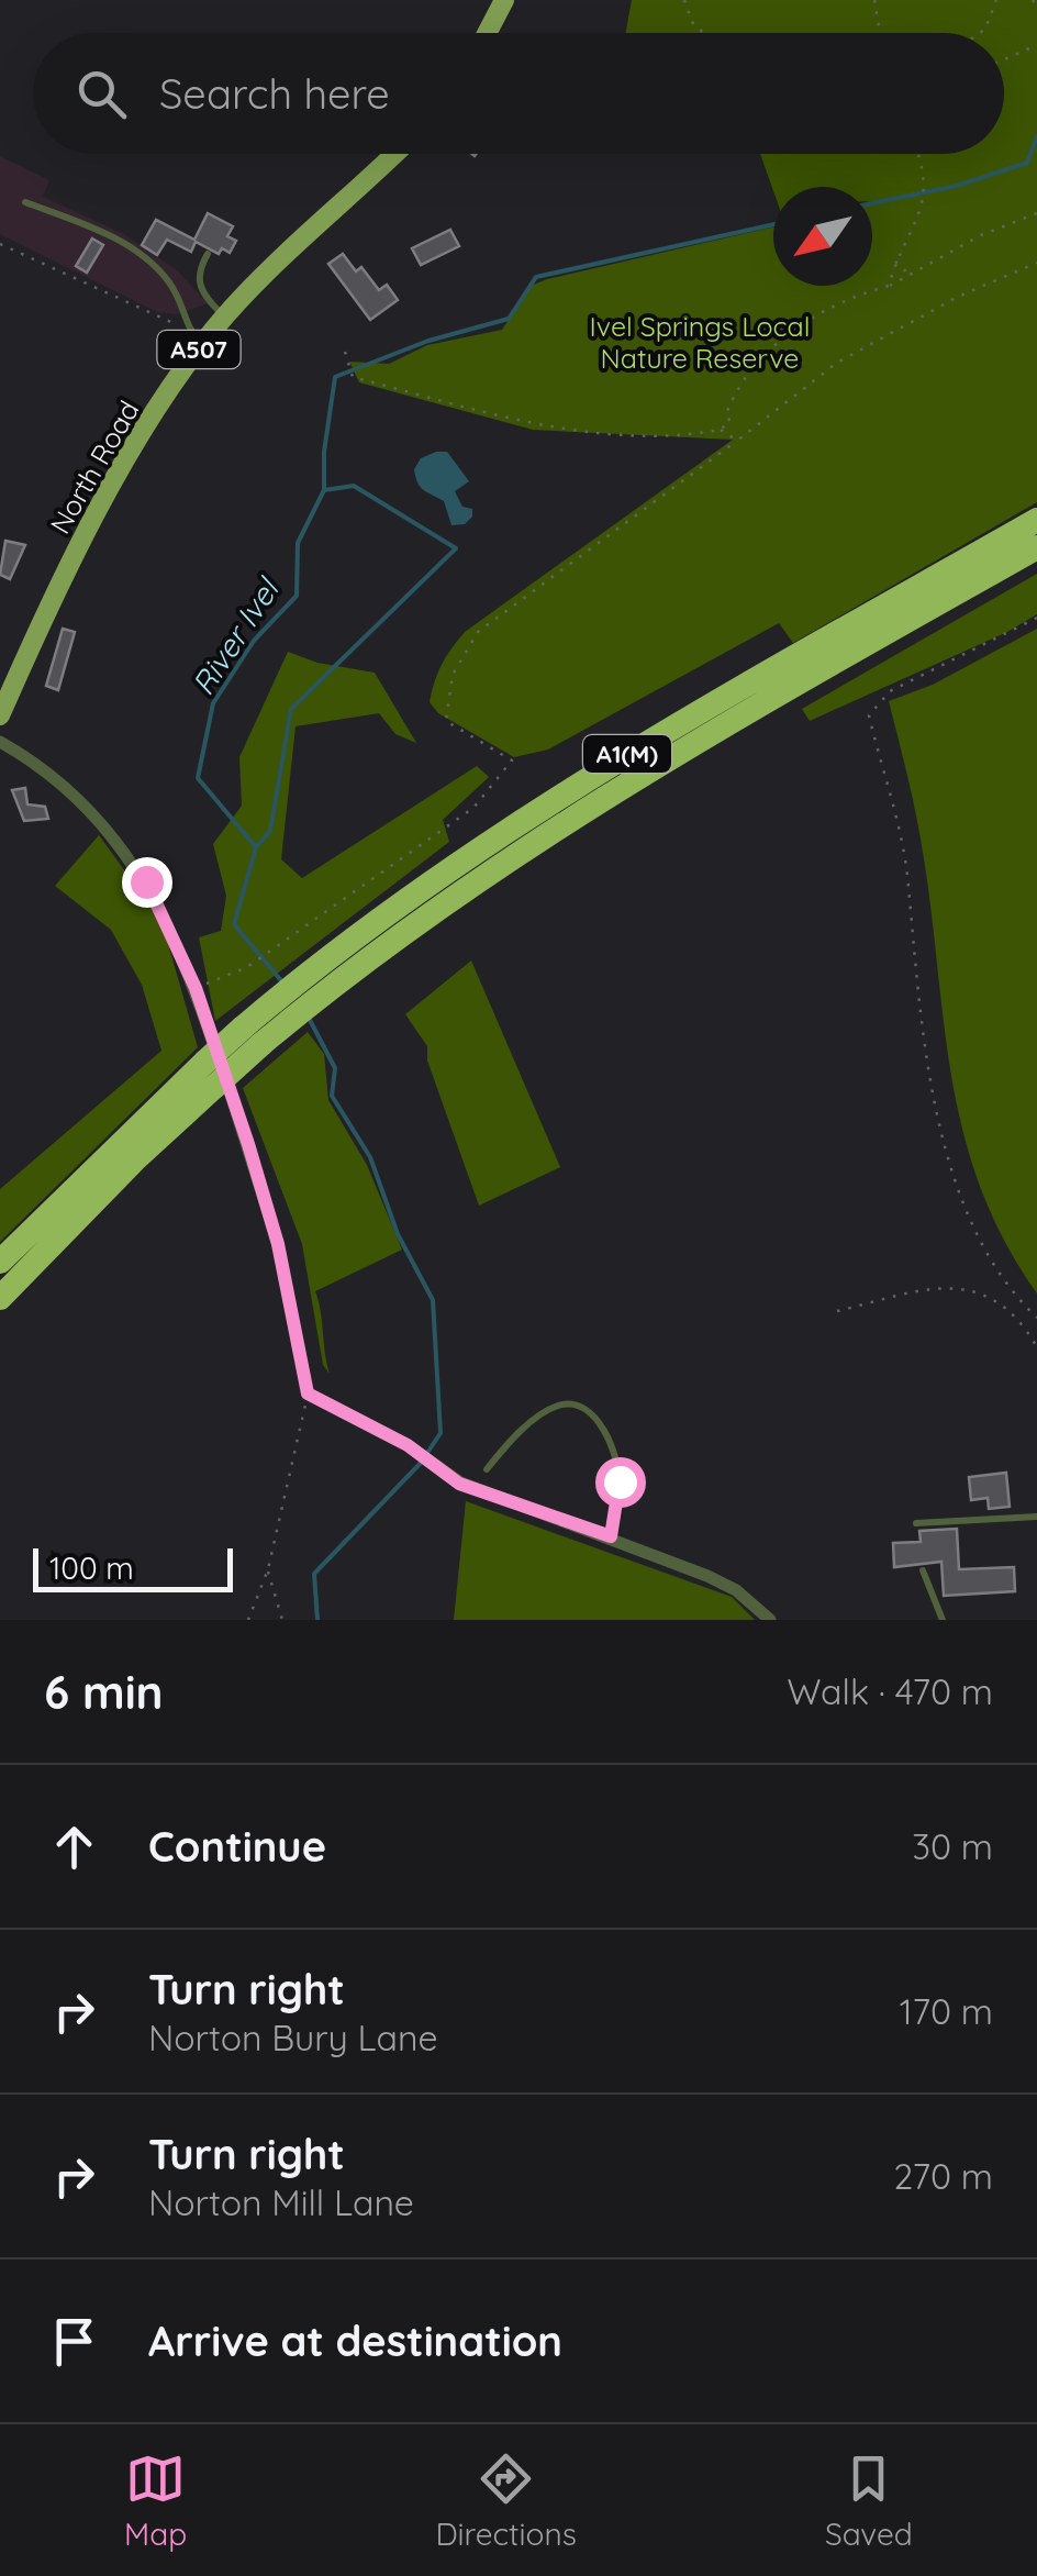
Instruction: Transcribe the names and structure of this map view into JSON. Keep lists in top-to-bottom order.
{
  "streets": {
    "highway": ["A1(M)"],
    "main road": ["A507", "North Road"]
  },
  "water": ["River Ivel"],
  "parks": ["Ivel Springs Local Nature Reserve"],
  "scale_bar": "100 m",
  "north": "bottom left",
  "page": {
    "search": "Search here",
    "scale": "100 m",
    "heading": ["6 min", "Walk · 470 m"],
    "list": [
      ["Continue", "30 m"],
      ["Turn right", "Norton Bury Lane", "170 m"],
      ["Turn right", "Norton Mill Lane", "270 m"],
      "Arrive at destination"
    ],
    "nav": ["Map", "Directions", "Saved"]
  }
}
